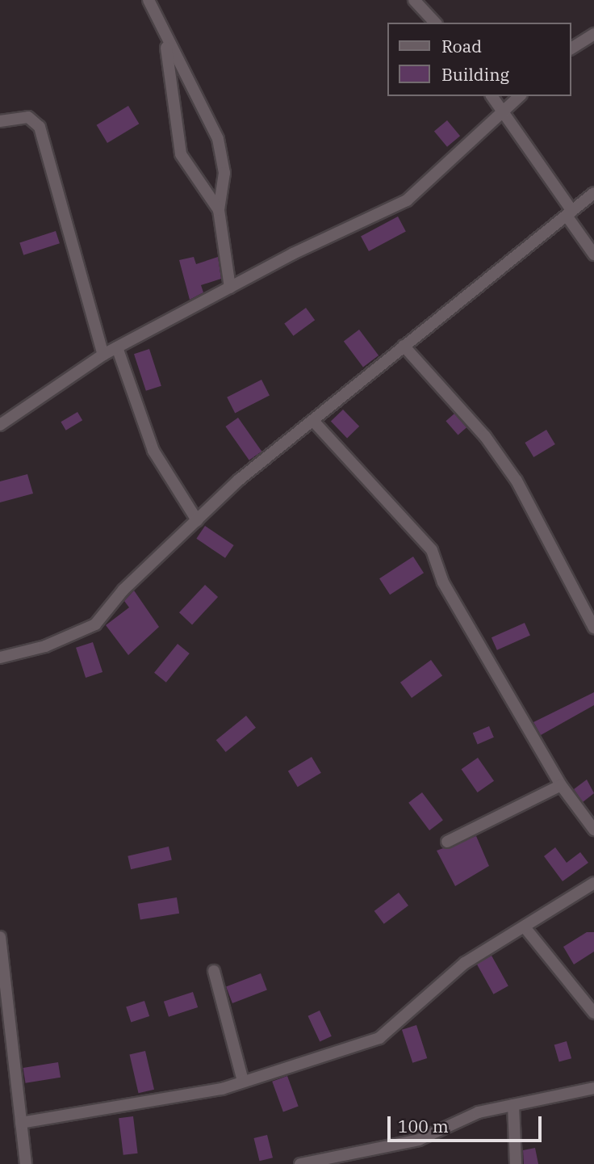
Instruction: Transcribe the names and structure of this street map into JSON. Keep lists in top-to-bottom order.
{
  "legend": ["Road", "Building"],
  "scale_bar": "100 m"
}
